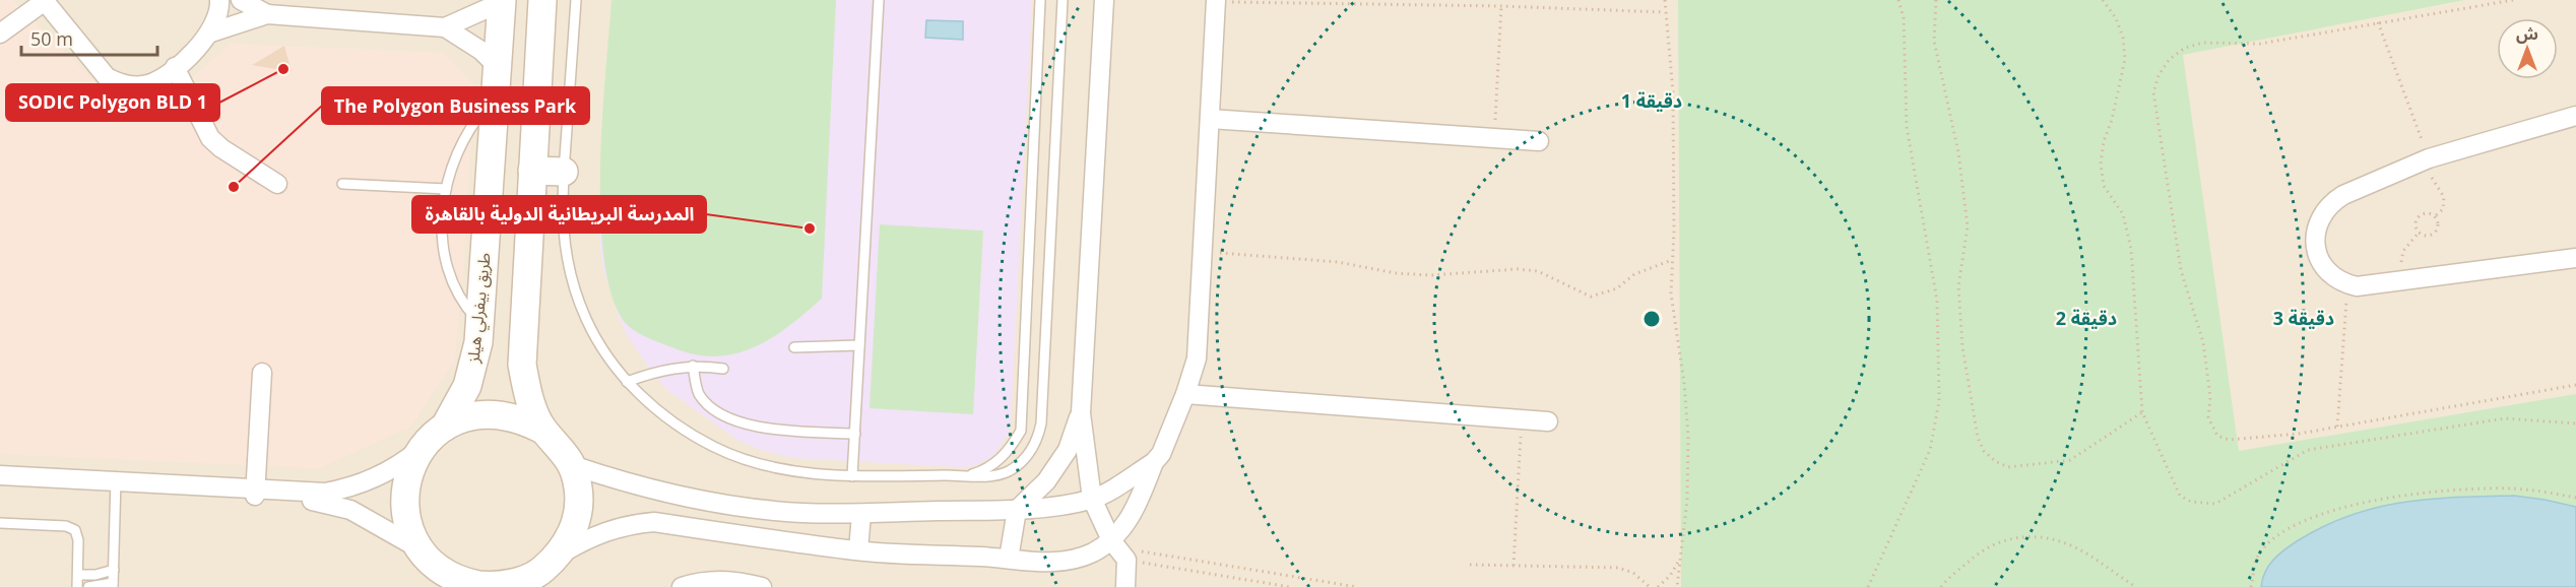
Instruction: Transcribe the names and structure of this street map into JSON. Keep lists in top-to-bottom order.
{
  "streets": {
    "street": ["طريق بيفرلي هيلز"]
  },
  "places": ["SODIC Polygon BLD 1", "The Polygon Business Park", "المدرسة البريطانية الدولية بالقاهرة"],
  "scale_bar": "50 m",
  "north": "top",
  "rings": ["1 دقيقة", "2 دقيقة", "3 دقيقة"]
}
